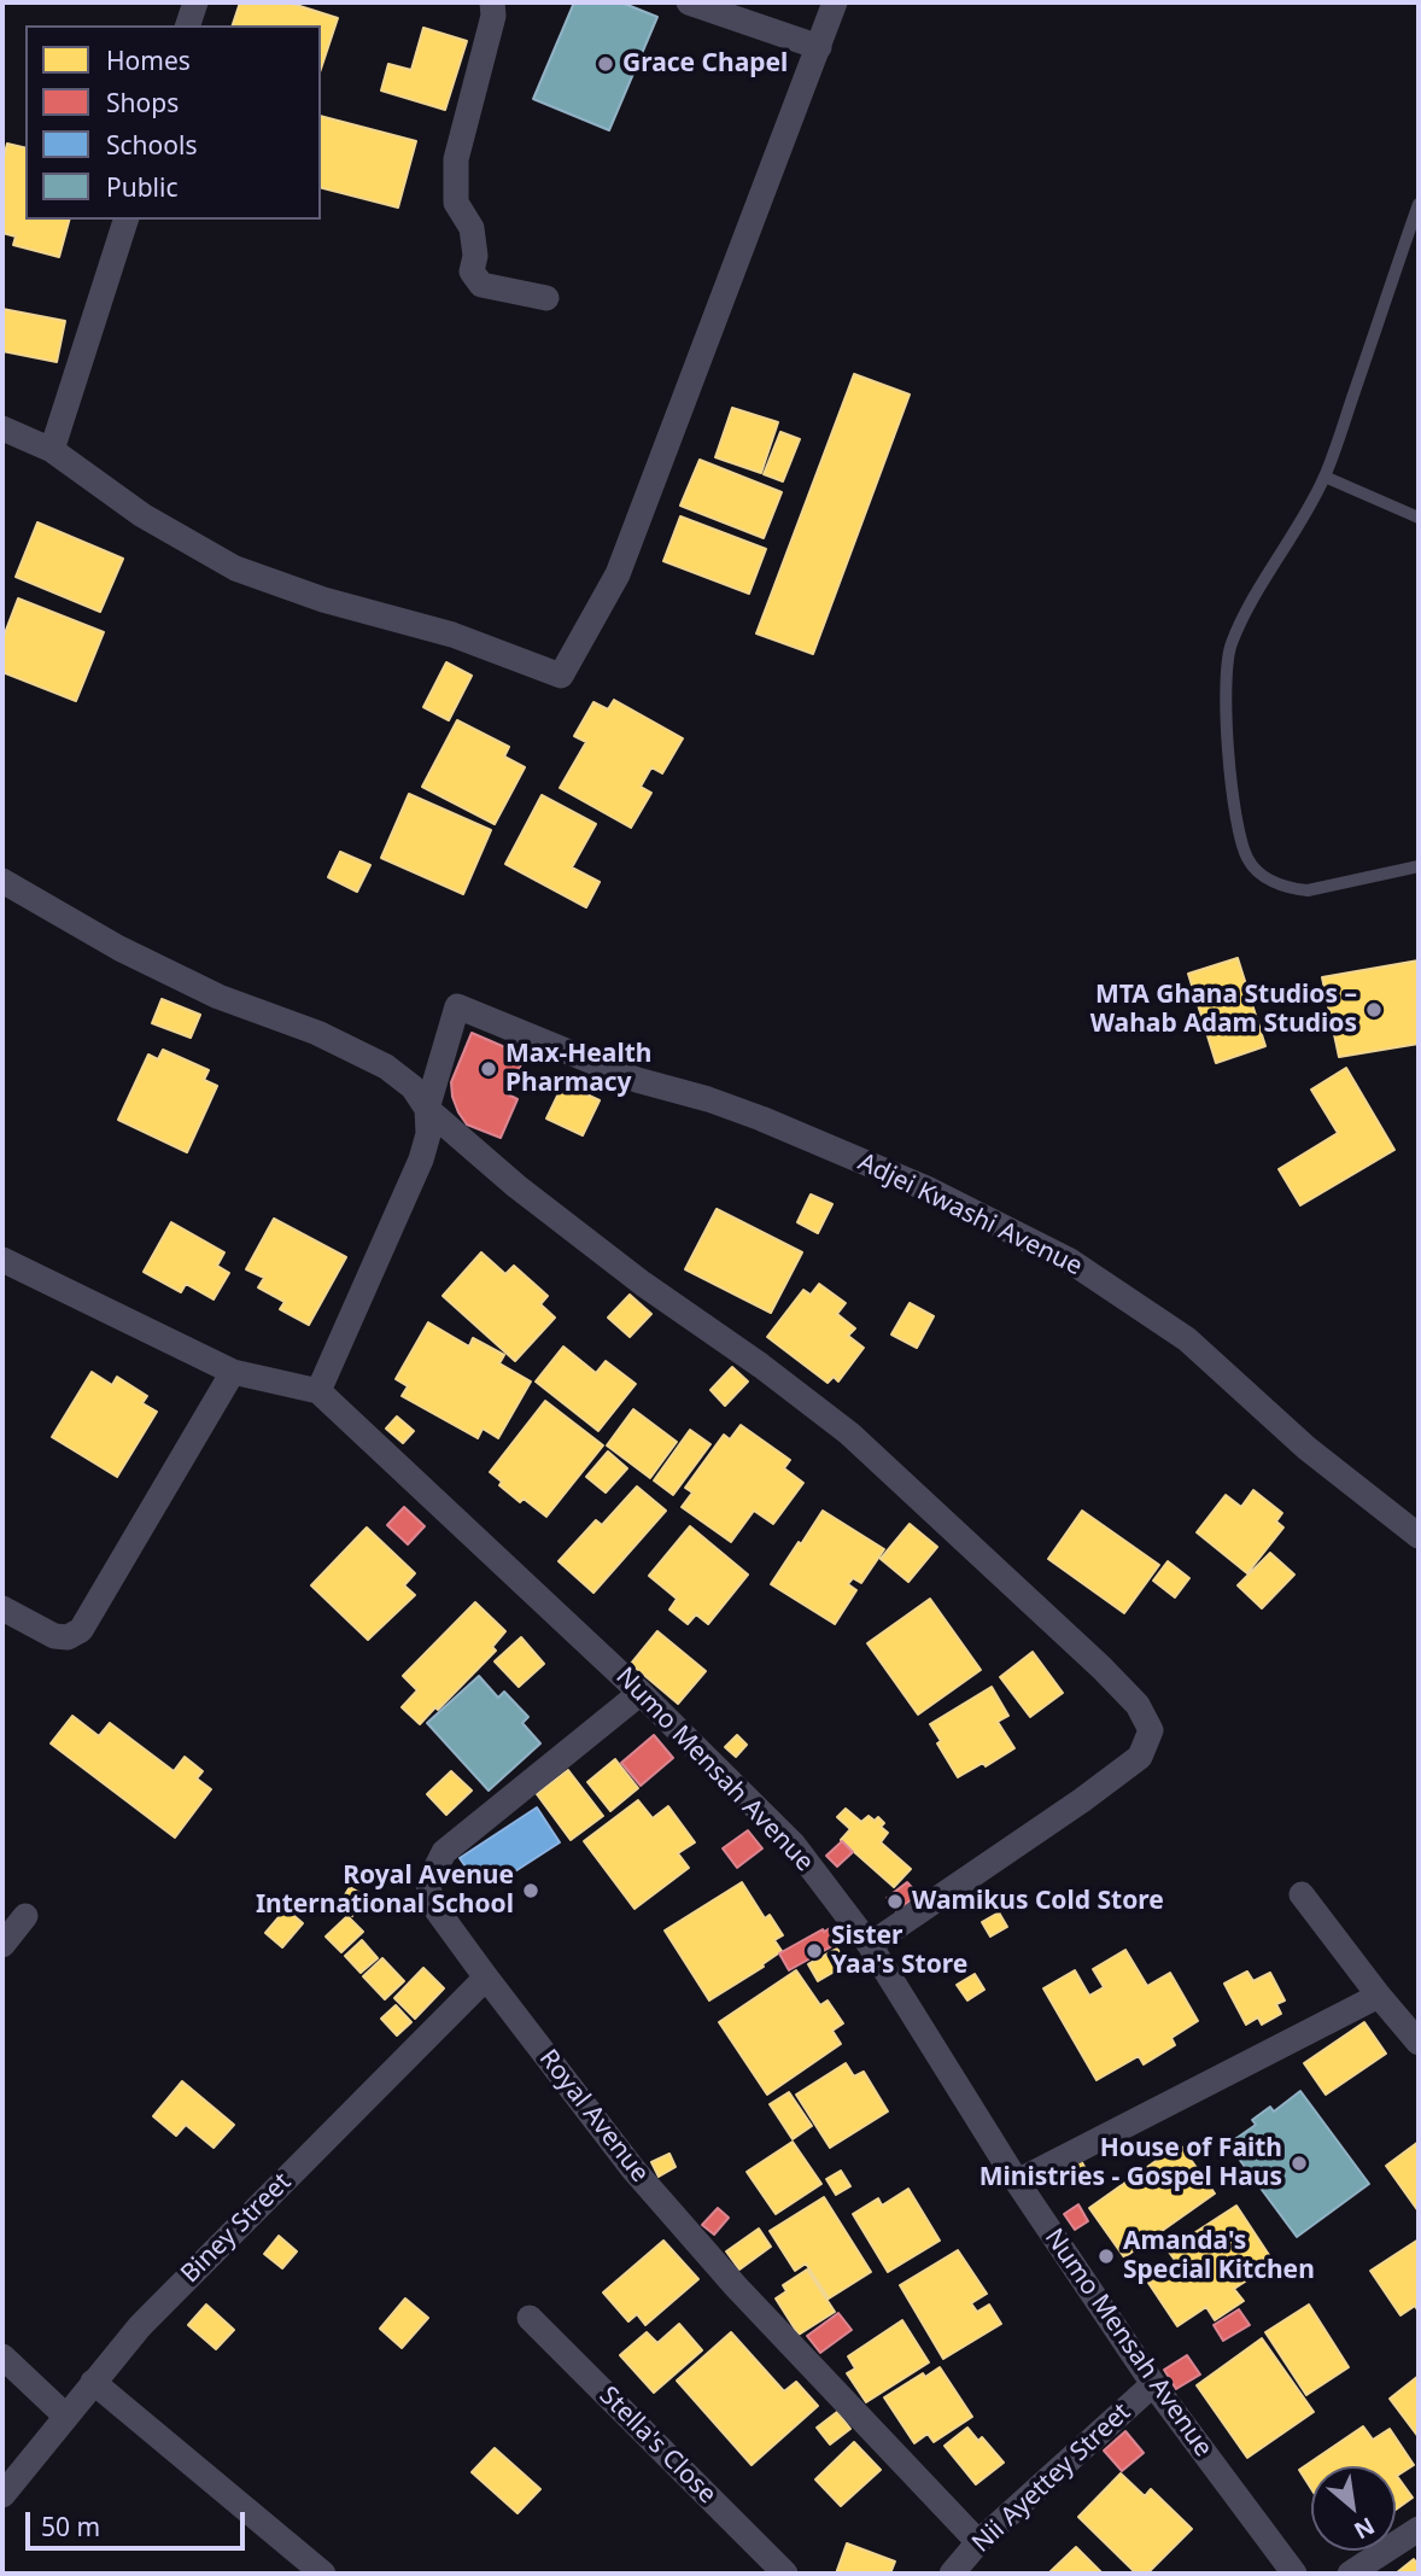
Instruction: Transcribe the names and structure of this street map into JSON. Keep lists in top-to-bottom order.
{
  "streets": {
    "street": [
      "Adjei Kwashi Avenue",
      "Numo Mensah Avenue",
      "Royal Avenue",
      "Biney Street",
      "Stella's Close",
      "Nii Ayettey Street"
    ]
  },
  "crossings": [
    ["Numo Mensah Avenue", "Royal Avenue"],
    ["Numo Mensah Avenue", "Nii Ayettey Street"],
    ["Royal Avenue", "Biney Street"],
    ["Royal Avenue", "Nii Ayettey Street"]
  ],
  "places": [
    "Grace Chapel",
    "MTA Ghana Studios – Wahab Adam Studios",
    "Max-Health Pharmacy",
    "Royal Avenue International School",
    "Wamikus Cold Store",
    "Sister Yaa's Store",
    "House of Faith Ministries - Gospel Haus",
    "Amanda's Special Kitchen"
  ],
  "legend": [
    "Homes",
    "Shops",
    "Schools",
    "Public"
  ],
  "scale_bar": "50 m",
  "north": "bottom right"
}
